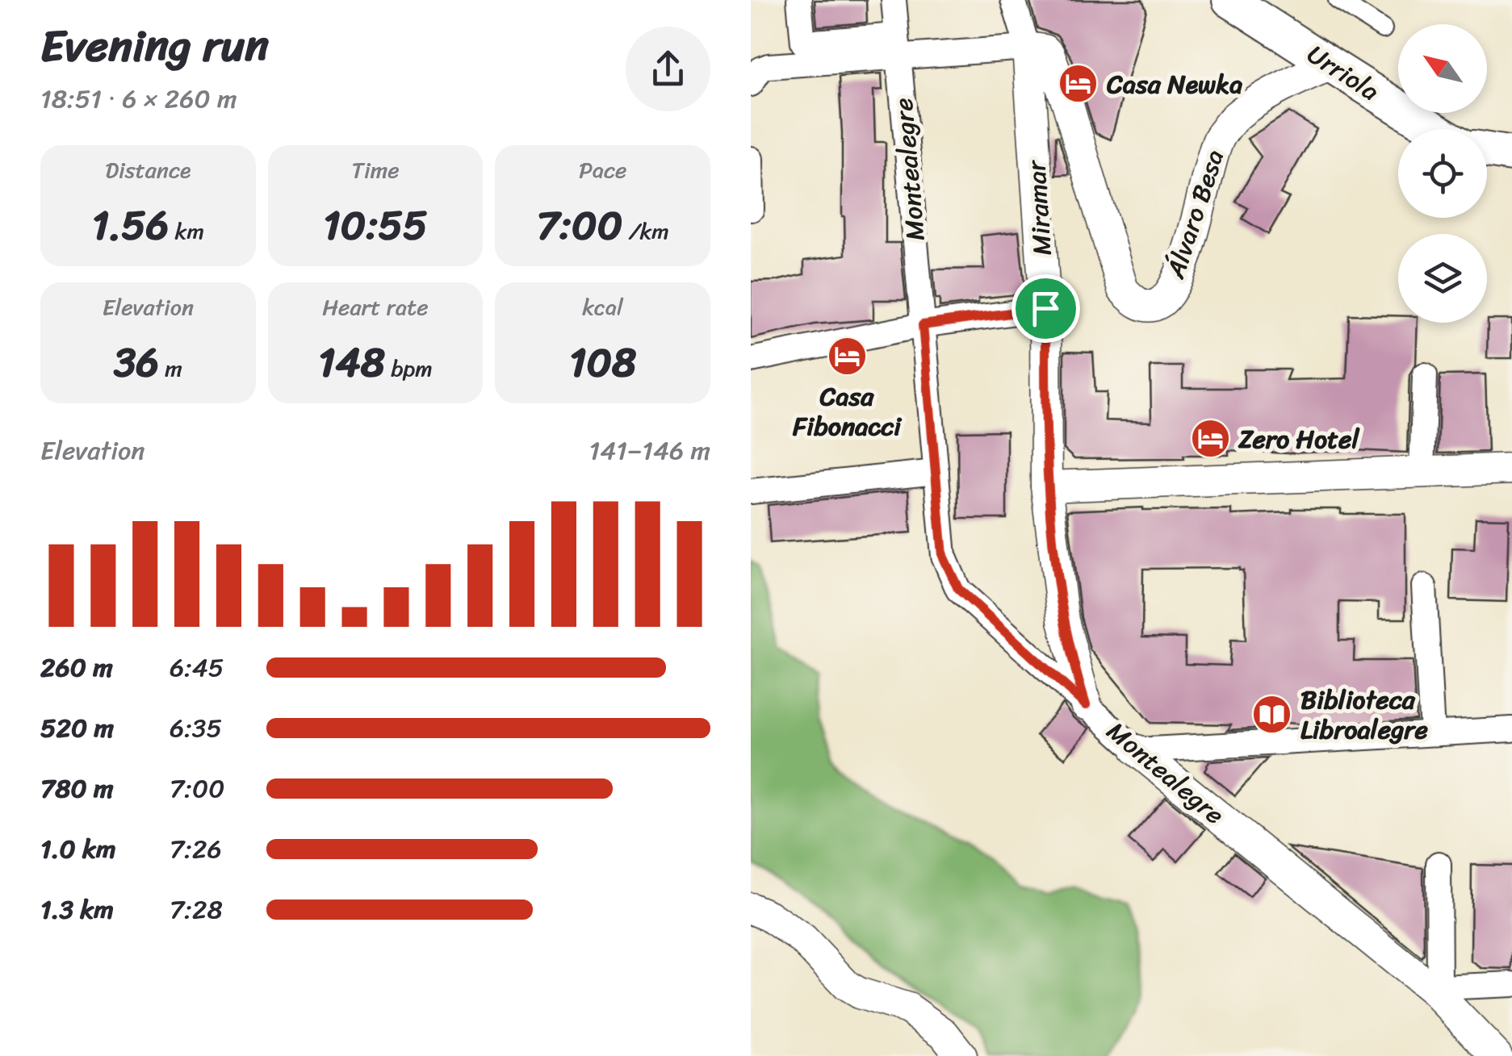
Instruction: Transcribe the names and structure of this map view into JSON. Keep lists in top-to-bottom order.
{
  "streets": {
    "main road": ["Urriola"],
    "street": ["Montealegre", "Miramar", "Álvaro Besa"]
  },
  "crossings": [
    ["Urriola", "Álvaro Besa"],
    ["Montealegre", "Miramar"],
    ["Miramar", "Álvaro Besa"]
  ],
  "places": {
    "hotel": ["Casa Newka", "Casa Fibonacci", "Zero Hotel"],
    "library": ["Biblioteca Libroalegre"]
  },
  "north": "top left",
  "page": {
    "heading": ["Evening run", "18:51 · 6 × 260 m"],
    "stats": [
      ["Distance", "1.56 km"],
      ["Time", "10:55"],
      ["Pace", "7:00 /km"],
      ["Elevation", "36 m"],
      ["Heart rate", "148 bpm"],
      ["kcal", "108"]
    ],
    "chart": ["Elevation", "141–146 m"],
    "list": [
      {
        "name": "260 m",
        "note": "6:45"
      },
      {
        "name": "520 m",
        "note": "6:35"
      },
      {
        "name": "780 m",
        "note": "7:00"
      },
      {
        "name": "1.0 km",
        "note": "7:26"
      },
      {
        "name": "1.3 km",
        "note": "7:28"
      }
    ]
  }
}
